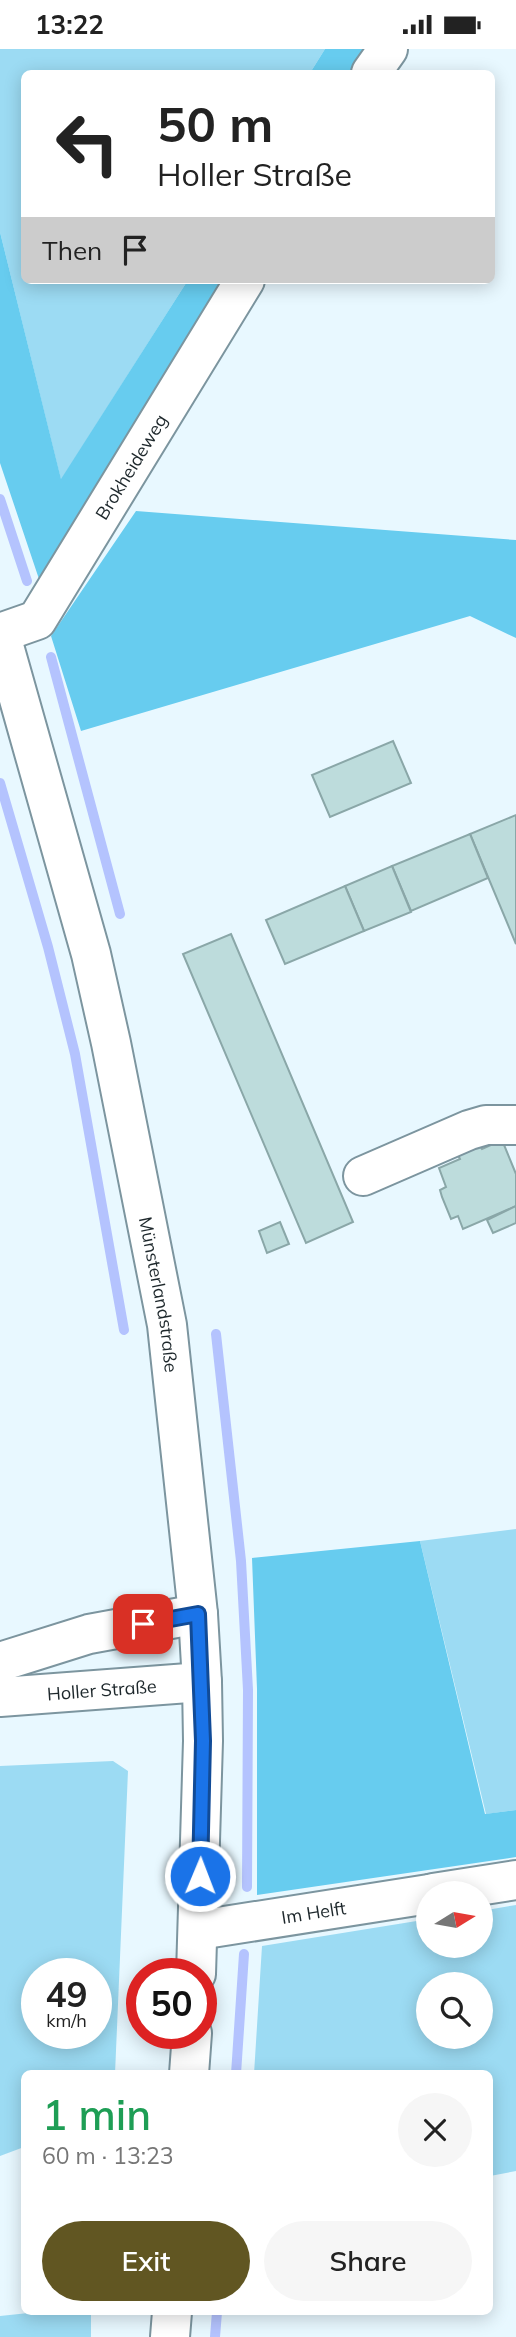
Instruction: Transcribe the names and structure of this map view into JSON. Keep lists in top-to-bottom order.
{
  "streets": {
    "main road": [
      "Brokheideweg",
      "Münsterlandstraße",
      "Holler Straße",
      "Im Helft"
    ]
  },
  "crossings": [
    ["Brokheideweg", "Münsterlandstraße"],
    ["Münsterlandstraße", "Holler Straße"],
    ["Münsterlandstraße", "Im Helft"]
  ],
  "north": "right",
  "page": {
    "status": "13:22",
    "turn": ["50 m", "Holler Straße"],
    "then": "Then",
    "speed": "49 km/h",
    "limit": "50",
    "heading": ["1 min", "60 m · 13:23"],
    "buttons": ["Exit", "Share"]
  }
}
